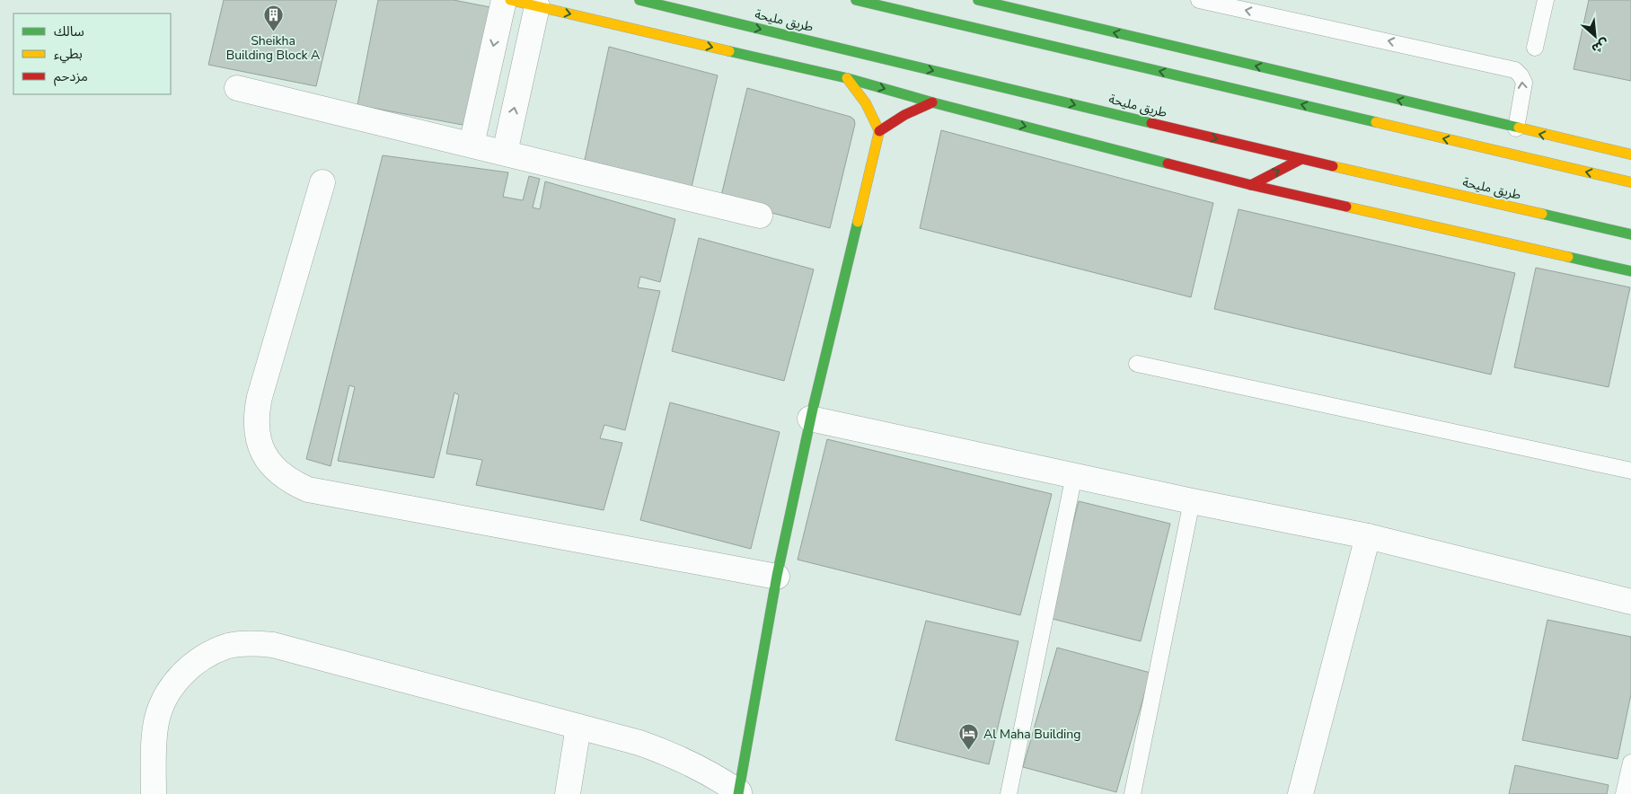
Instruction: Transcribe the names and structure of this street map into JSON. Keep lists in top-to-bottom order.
{
  "streets": {
    "street": ["طريق مليحة"]
  },
  "places": {
    "building": ["Sheikha Building Block A"],
    "hotel": ["Al Maha Building"]
  },
  "legend": ["سالك", "بطيء", "مزدحم"],
  "north": "bottom right"
}
